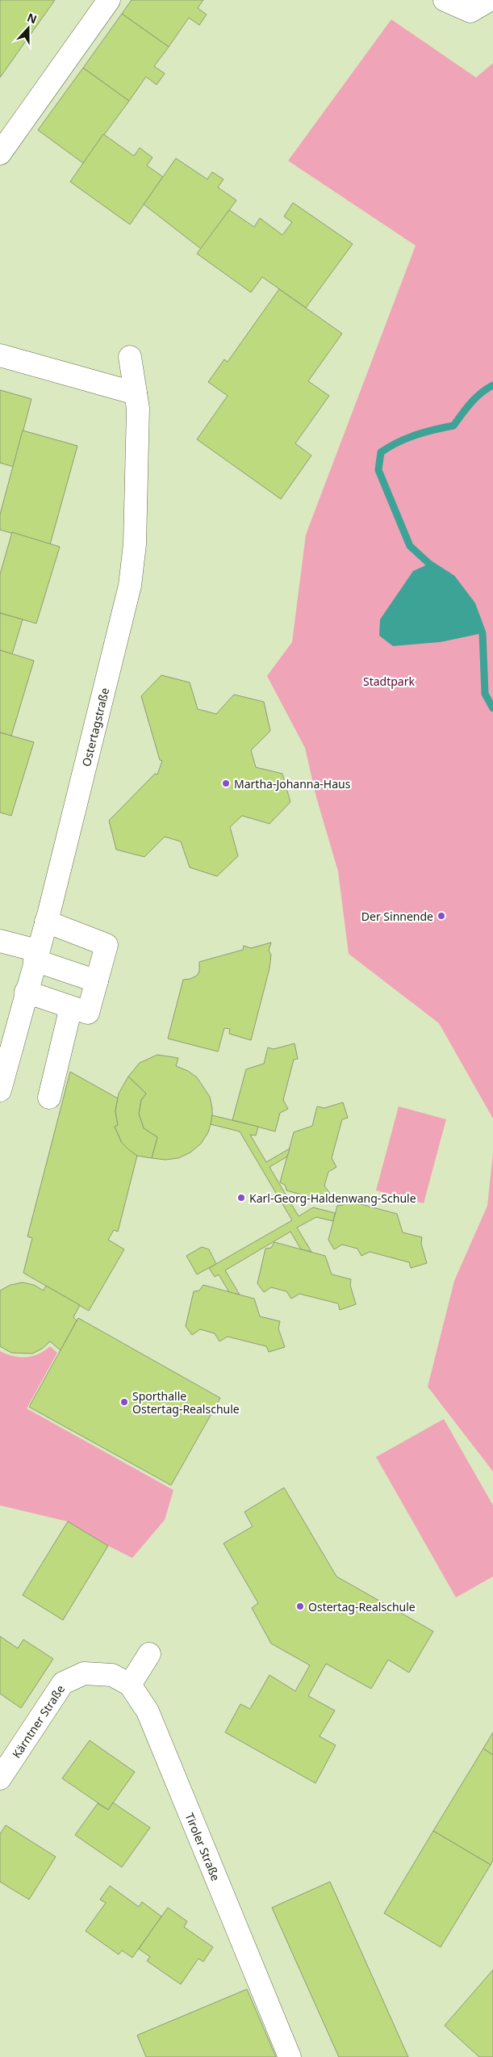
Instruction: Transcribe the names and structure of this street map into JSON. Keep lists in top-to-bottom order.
{
  "streets": {
    "street": ["Ostertagstraße", "Kärntner Straße", "Tiroler Straße"]
  },
  "crossings": [
    ["Kärntner Straße", "Tiroler Straße"]
  ],
  "parks": ["Stadtpark"],
  "places": [
    "Martha-Johanna-Haus",
    "Der Sinnende",
    "Karl-Georg-Haldenwang-Schule",
    "Sporthalle Ostertag-Realschule",
    "Ostertag-Realschule"
  ],
  "north": "top"
}
